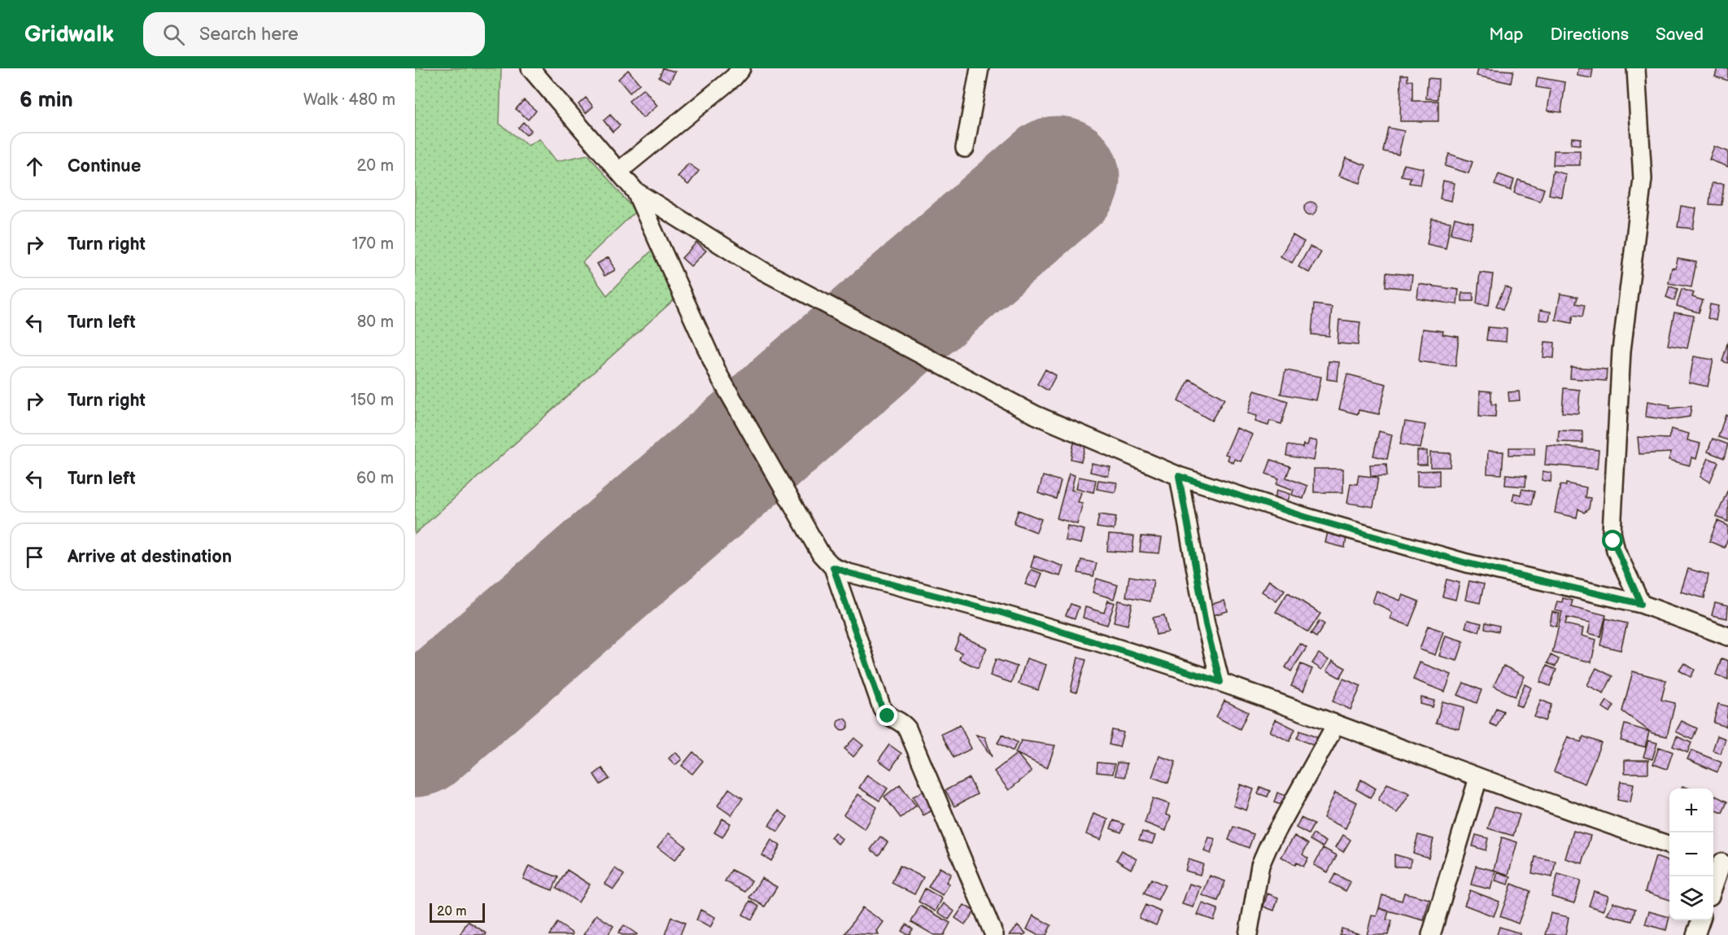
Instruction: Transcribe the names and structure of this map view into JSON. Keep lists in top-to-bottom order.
{
  "scale_bar": "20 m",
  "page": {
    "header": "Gridwalk",
    "search": "Search here",
    "nav": ["Map", "Directions", "Saved"],
    "heading": ["6 min", "Walk · 480 m"],
    "list": [
      ["Continue", "20 m"],
      ["Turn right", "170 m"],
      ["Turn left", "80 m"],
      ["Turn right", "150 m"],
      ["Turn left", "60 m"],
      "Arrive at destination"
    ],
    "map_buttons": ["+", "−"],
    "scale": "20 m"
  }
}
